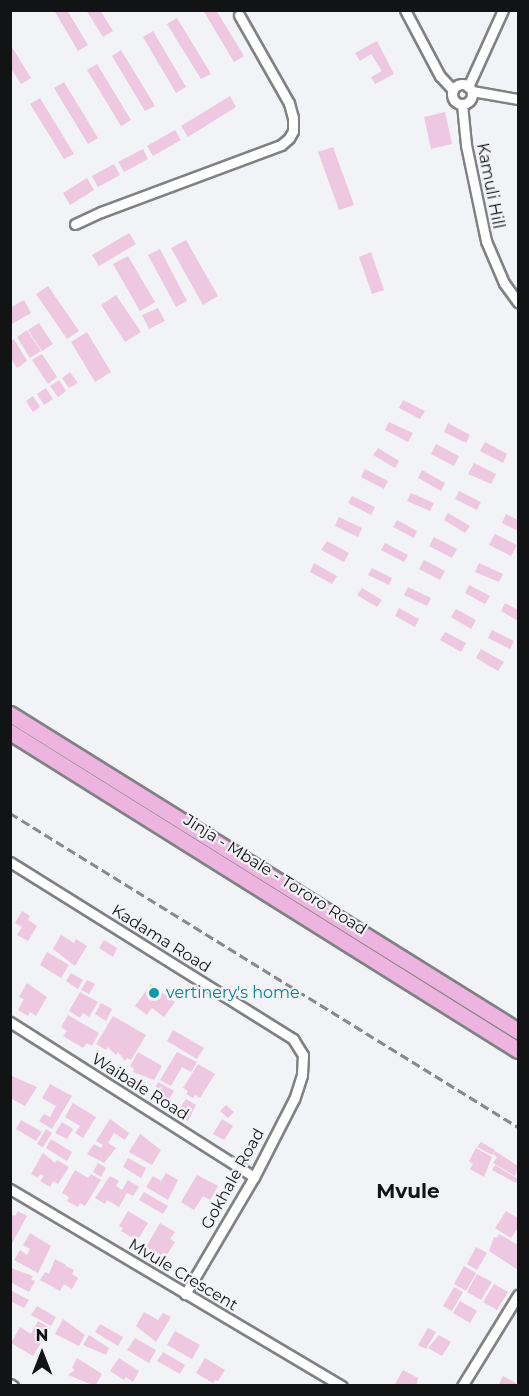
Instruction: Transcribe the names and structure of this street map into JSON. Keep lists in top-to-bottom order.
{
  "streets": {
    "highway": ["Jinja - Mbale - Tororo Road"],
    "street": [
      "Kamuli Hill",
      "Kadama Road",
      "Waibale Road",
      "Gokhale Road",
      "Mvule Crescent"
    ]
  },
  "crossings": [
    ["Kadama Road", "Gokhale Road"],
    ["Waibale Road", "Gokhale Road"],
    ["Gokhale Road", "Mvule Crescent"]
  ],
  "districts": ["Mvule"],
  "places": ["vertinery's home"],
  "north": "top"
}
